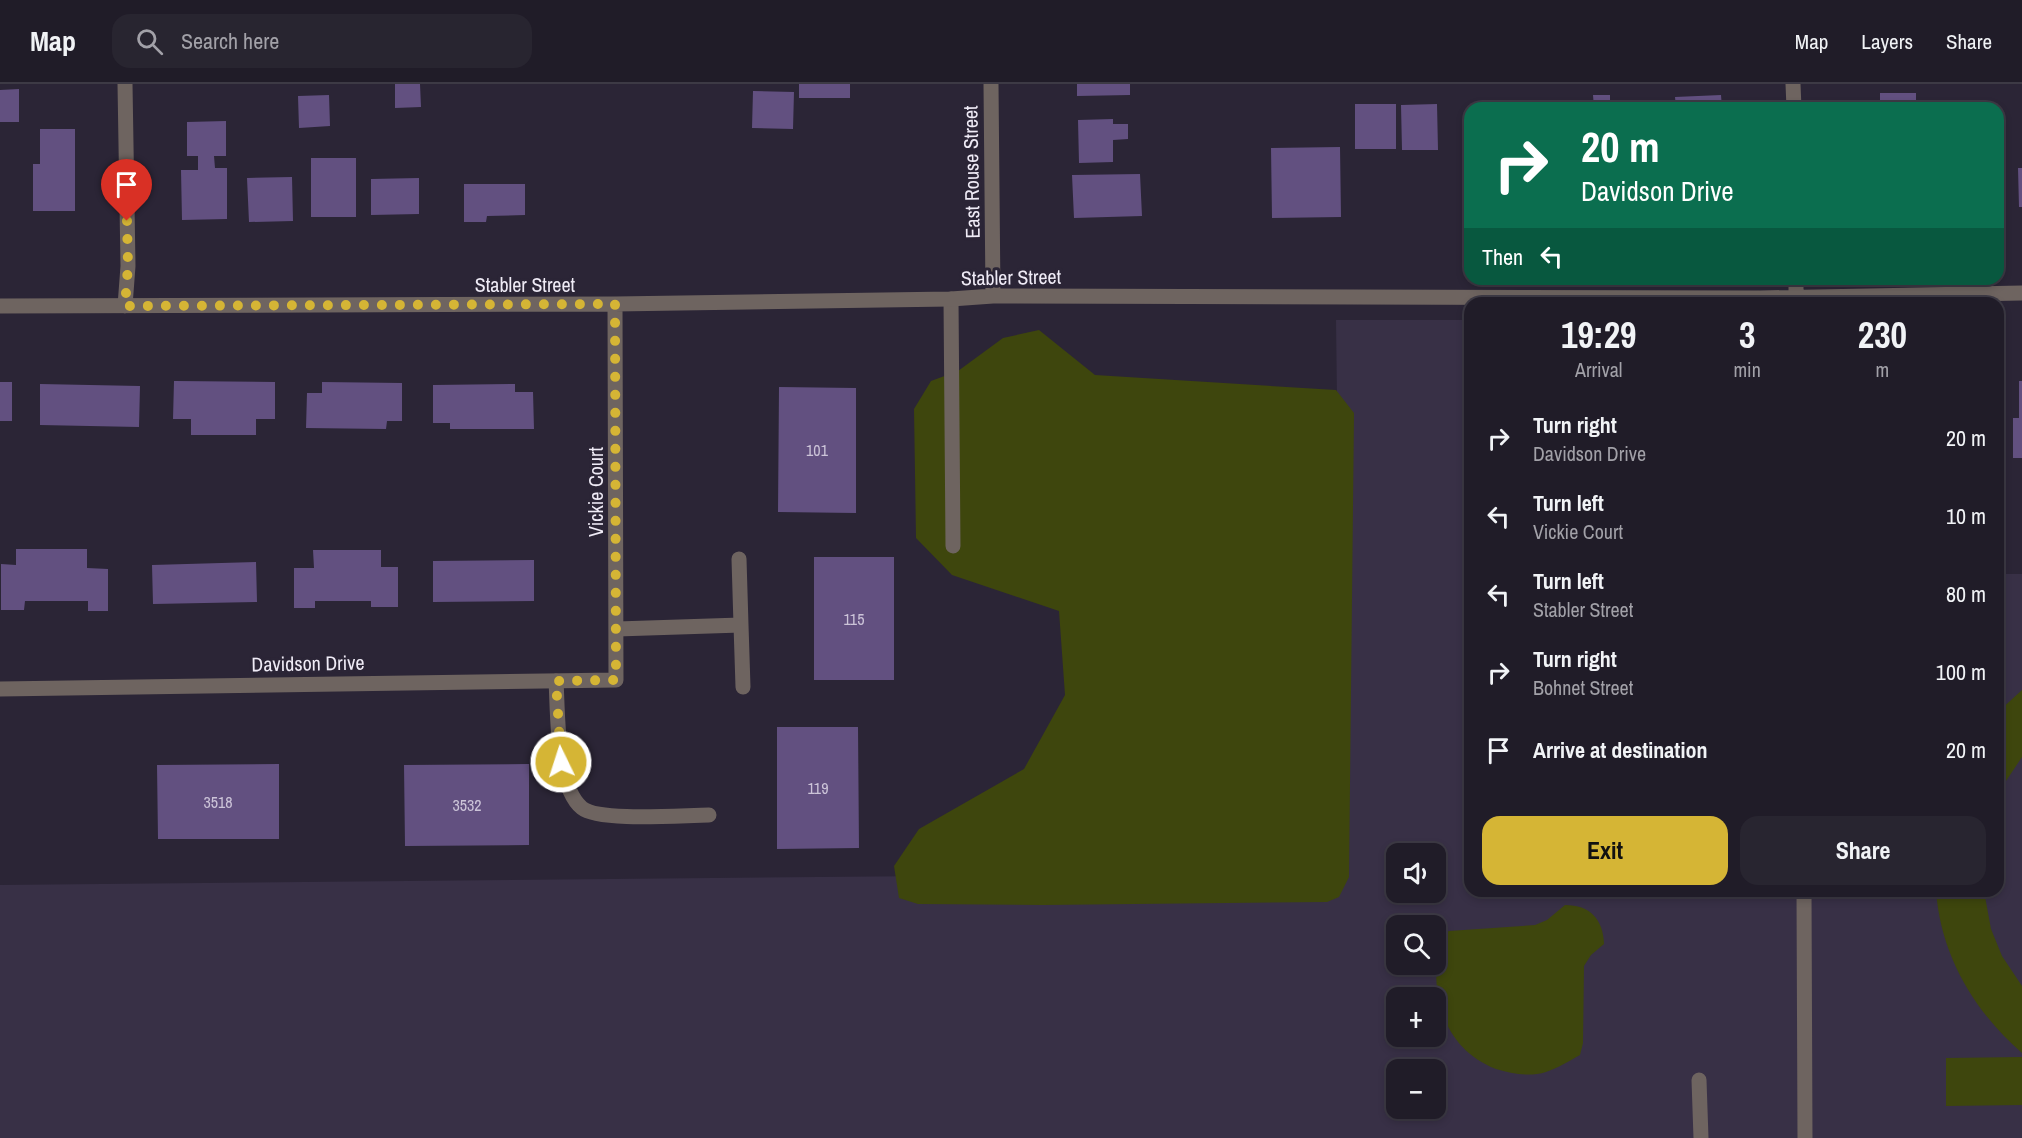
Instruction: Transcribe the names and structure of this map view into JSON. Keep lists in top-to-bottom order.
{
  "streets": {
    "street": [
      "East Rouse Street",
      "Stabler Street",
      "Vickie Court",
      "Davidson Drive"
    ]
  },
  "crossings": [
    ["East Rouse Street", "Stabler Street"],
    ["Stabler Street", "Vickie Court"],
    ["Vickie Court", "Davidson Drive"]
  ],
  "house_numbers": [
    "101",
    "115",
    "119",
    "3518",
    "3532"
  ],
  "page": {
    "header": "Map",
    "search": "Search here",
    "nav": ["Map", "Layers", "Share"],
    "turn": ["20 m", "Davidson Drive"],
    "then": "Then",
    "eta": [
      "19:29",
      "Arrival",
      "3",
      "min",
      "230",
      "m"
    ],
    "list": [
      {
        "name": "Turn right",
        "note": "Davidson Drive",
        "value": "20 m"
      },
      {
        "name": "Turn left",
        "note": "Vickie Court",
        "value": "10 m"
      },
      {
        "name": "Turn left",
        "note": "Stabler Street",
        "value": "80 m"
      },
      {
        "name": "Turn right",
        "note": "Bohnet Street",
        "value": "100 m"
      },
      {
        "name": "Arrive at destination",
        "value": "20 m"
      }
    ],
    "buttons": ["Exit", "Share"],
    "map_buttons": ["+", "−"]
  }
}
